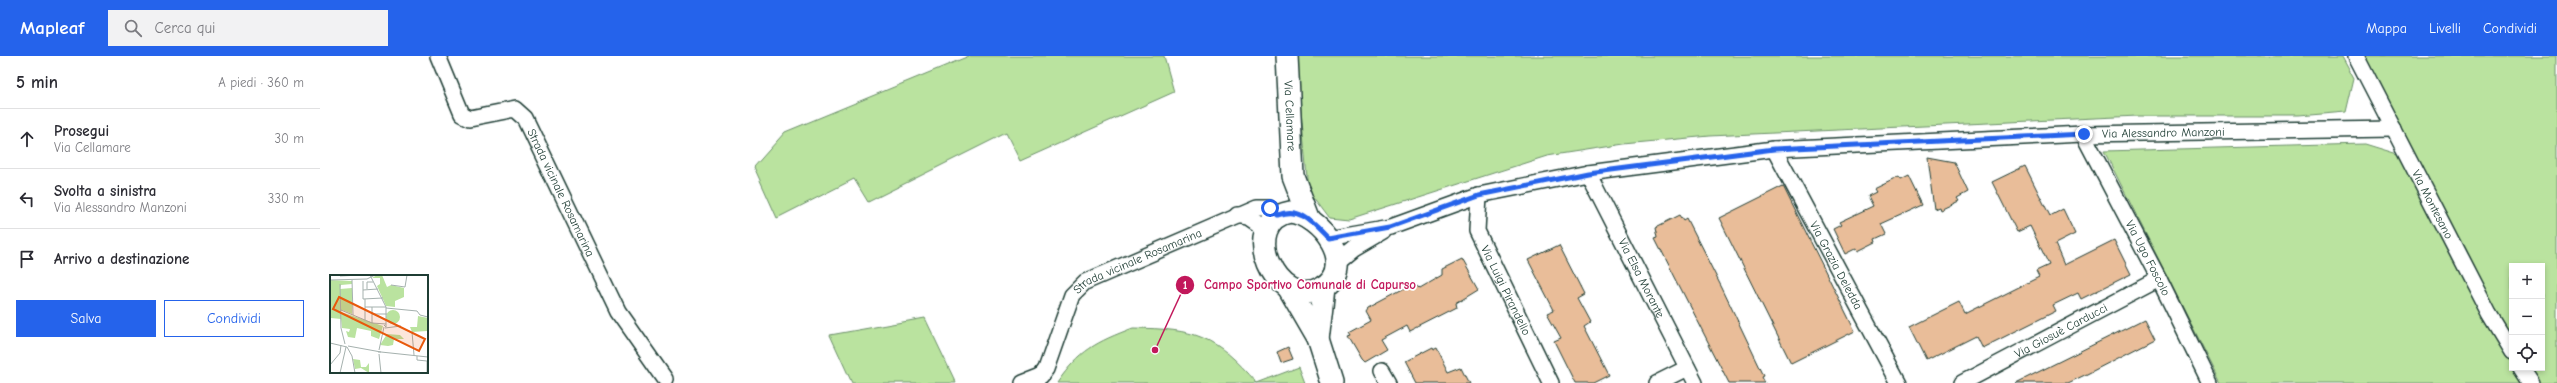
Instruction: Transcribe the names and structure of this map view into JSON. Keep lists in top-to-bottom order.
{
  "streets": {
    "street": [
      "Via Cellamare",
      "Via Alessandro Manzoni",
      "Strada vicinale Rosamarina",
      "Via Montesano",
      "Via Ugo Foscolo",
      "Via Grazia Deledda",
      "Via Elsa Morante",
      "Via Luigi Pirandello",
      "Via Giosuè Carducci"
    ]
  },
  "crossings": [
    ["Via Cellamare", "Via Alessandro Manzoni"],
    ["Via Cellamare", "Strada vicinale Rosamarina"],
    ["Via Alessandro Manzoni", "Strada vicinale Rosamarina"],
    ["Via Alessandro Manzoni", "Via Montesano"],
    ["Via Alessandro Manzoni", "Via Ugo Foscolo"],
    ["Via Alessandro Manzoni", "Via Grazia Deledda"],
    ["Via Alessandro Manzoni", "Via Elsa Morante"],
    ["Via Alessandro Manzoni", "Via Luigi Pirandello"],
    ["Via Ugo Foscolo", "Via Giosuè Carducci"]
  ],
  "places": ["Campo Sportivo Comunale di Capurso"],
  "page": {
    "header": "Mapleaf",
    "search": "Cerca qui",
    "nav": ["Mappa", "Livelli", "Condividi"],
    "heading": ["5 min", "A piedi · 360 m"],
    "list": [
      ["Prosegui", "Via Cellamare", "30 m"],
      ["Svolta a sinistra", "Via Alessandro Manzoni", "330 m"],
      "Arrivo a destinazione"
    ],
    "map_buttons": ["+", "−"],
    "buttons": ["Salva", "Condividi"]
  }
}
